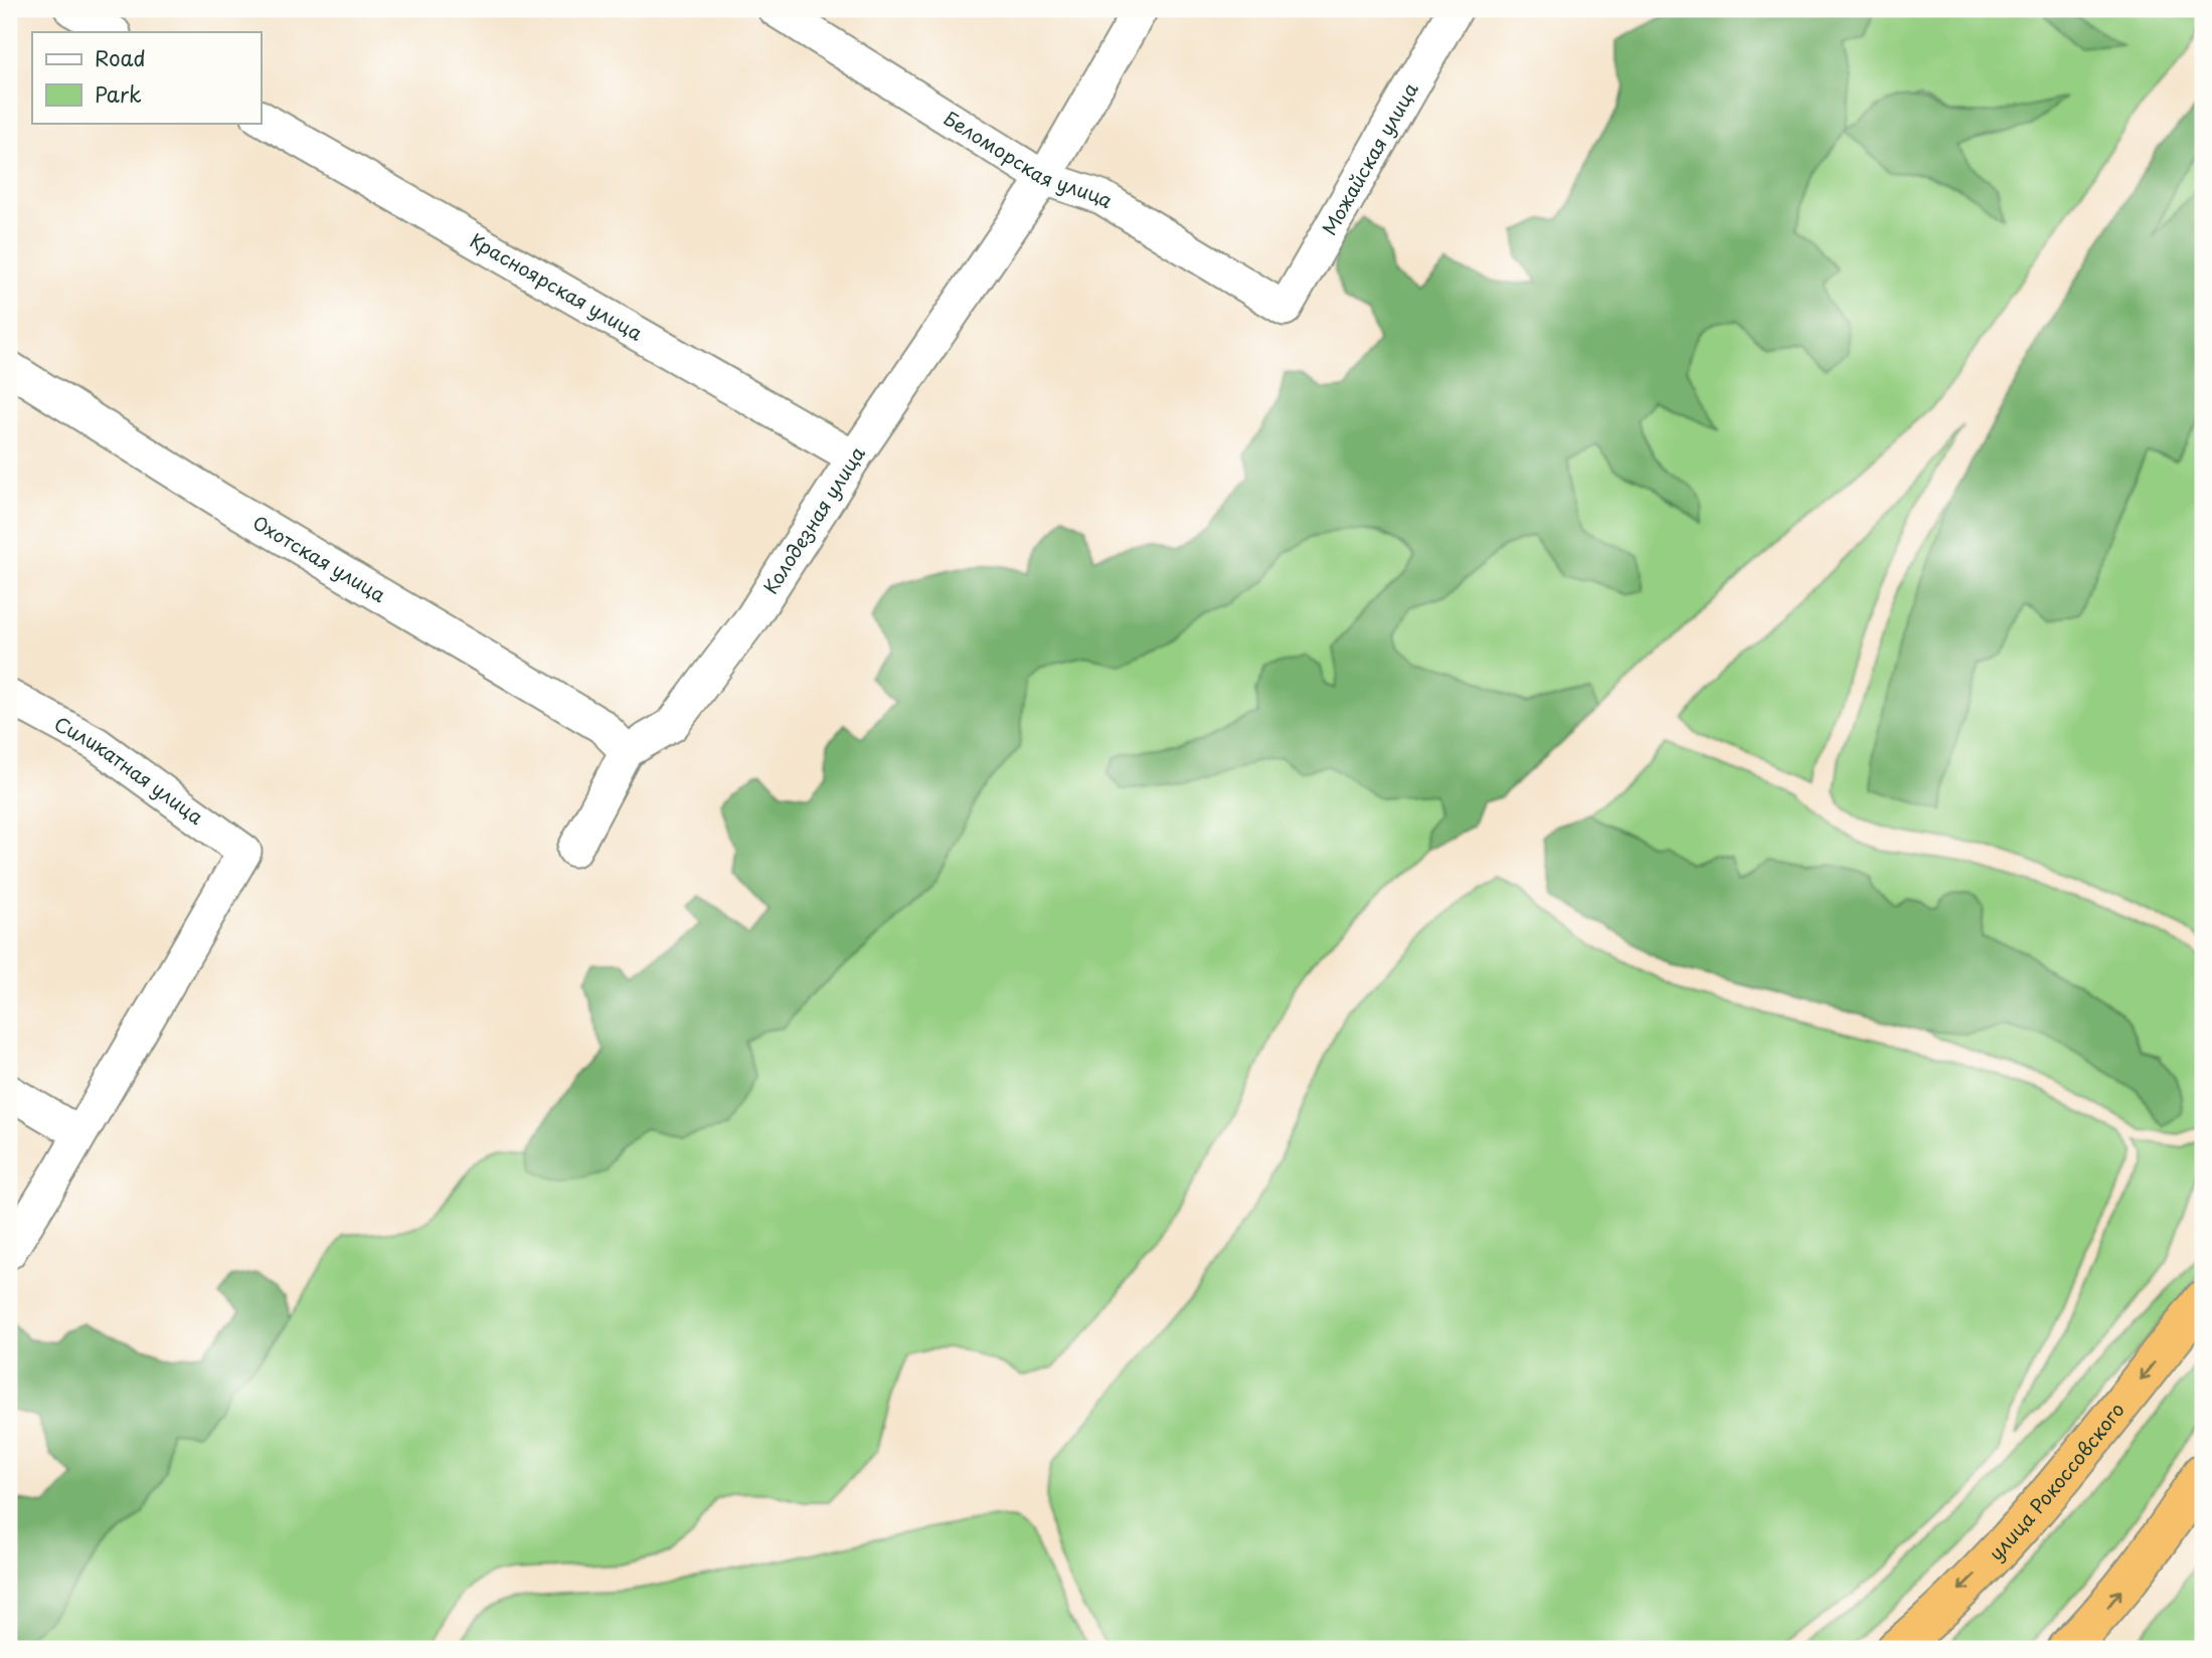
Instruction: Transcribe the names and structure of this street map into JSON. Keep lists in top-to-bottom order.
{
  "streets": {
    "highway": ["улица Рокоссовского"],
    "street": [
      "Можайская улица",
      "Беломорская улица",
      "Красноярская улица",
      "Колодезная улица",
      "Охотская улица",
      "Силикатная улица"
    ]
  },
  "crossings": [
    ["Можайская улица", "Беломорская улица"],
    ["Беломорская улица", "Колодезная улица"],
    ["Красноярская улица", "Колодезная улица"],
    ["Колодезная улица", "Охотская улица"]
  ],
  "legend": ["Road", "Park"]
}
